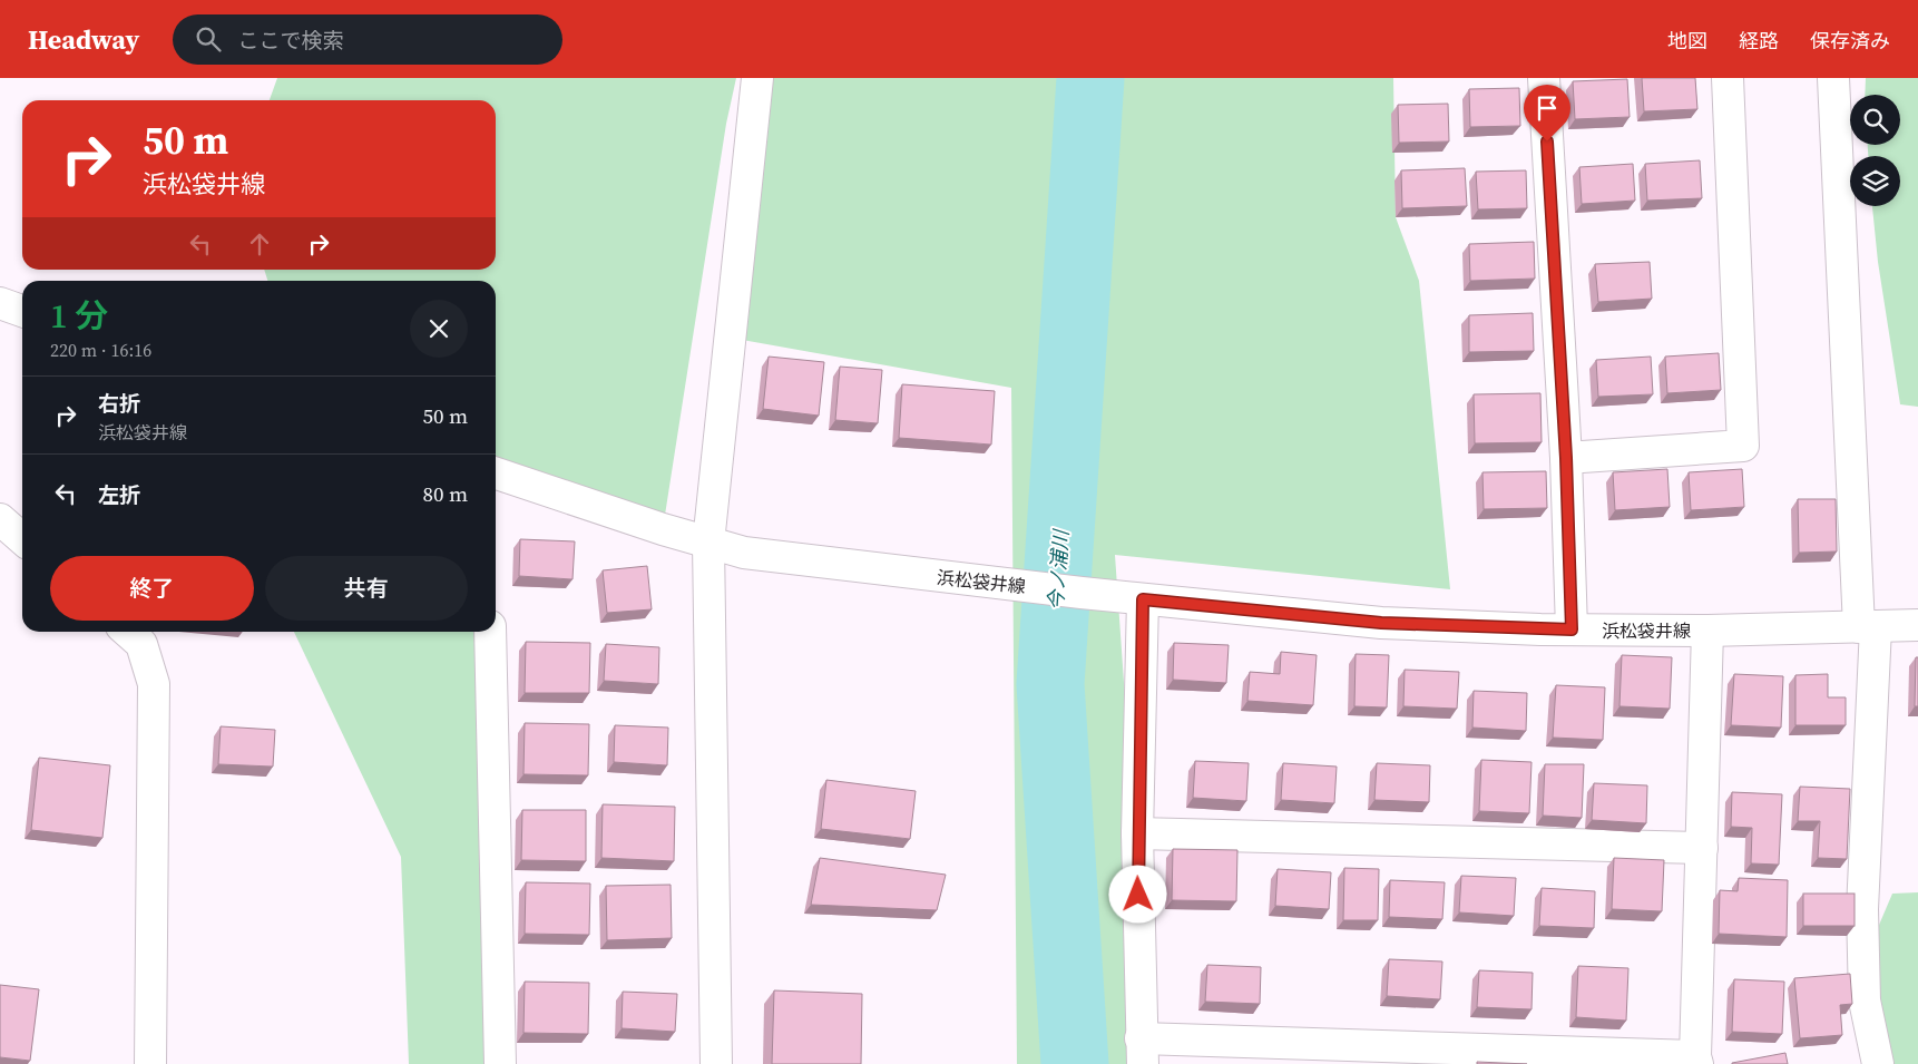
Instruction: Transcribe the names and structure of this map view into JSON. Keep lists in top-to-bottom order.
{
  "streets": {
    "street": ["浜松袋井線"]
  },
  "water": ["今ノ浦川"],
  "page": {
    "header": "Headway",
    "search": "ここで検索",
    "nav": ["地図", "経路", "保存済み"],
    "turn": ["50 m", "浜松袋井線"],
    "heading": ["1 分", "220 m · 16:16"],
    "list": [
      {
        "name": "右折",
        "note": "浜松袋井線",
        "value": "50 m"
      },
      {
        "name": "左折",
        "value": "80 m"
      }
    ],
    "buttons": ["終了", "共有"]
  }
}
